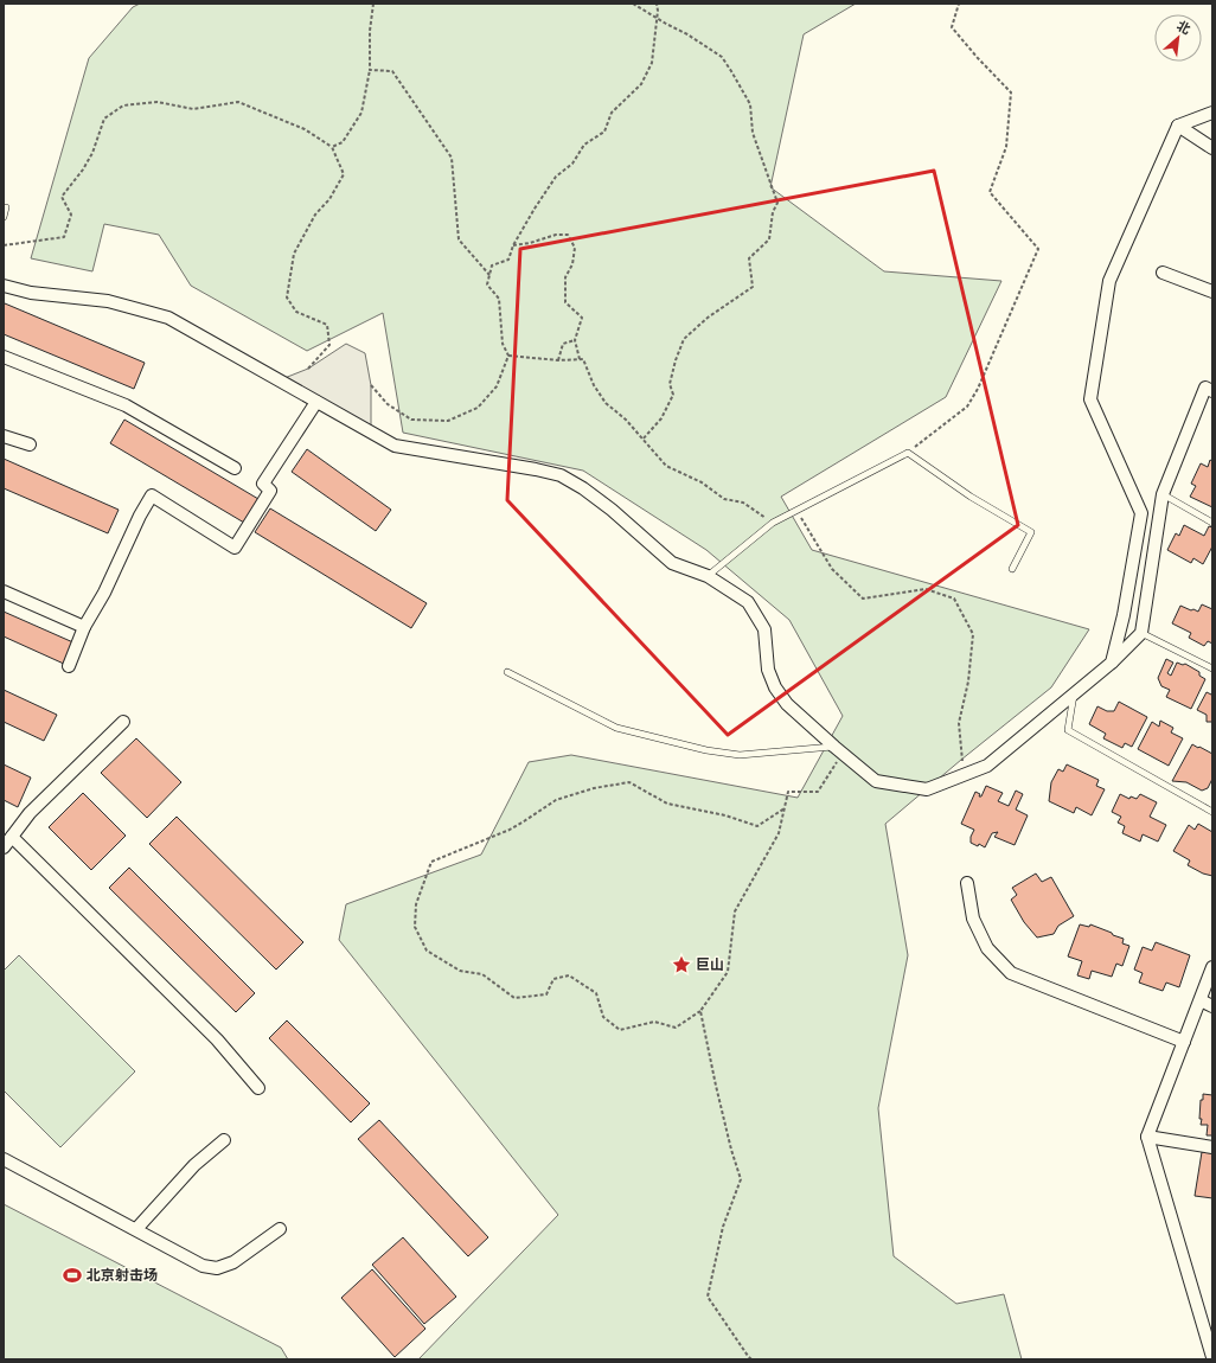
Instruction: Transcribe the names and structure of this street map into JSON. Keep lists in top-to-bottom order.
{
  "places": {
    "place": ["巨山"],
    "sports": ["北京射击场"]
  },
  "north": "top right"
}
